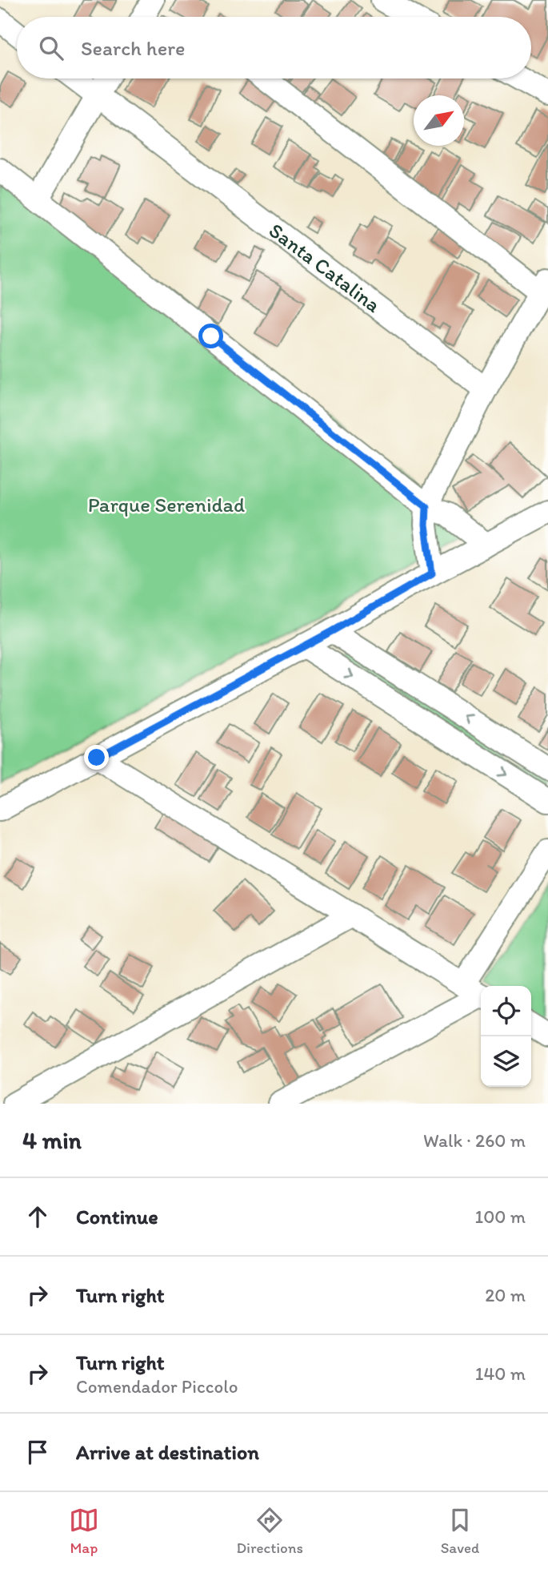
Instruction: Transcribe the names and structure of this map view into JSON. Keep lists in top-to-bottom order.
{
  "streets": {
    "street": ["Santa Catalina"]
  },
  "parks": ["Parque Serenidad"],
  "north": "top right",
  "page": {
    "search": "Search here",
    "heading": ["4 min", "Walk · 260 m"],
    "list": [
      ["Continue", "100 m"],
      ["Turn right", "20 m"],
      ["Turn right", "Comendador Piccolo", "140 m"],
      "Arrive at destination"
    ],
    "nav": ["Map", "Directions", "Saved"]
  }
}
